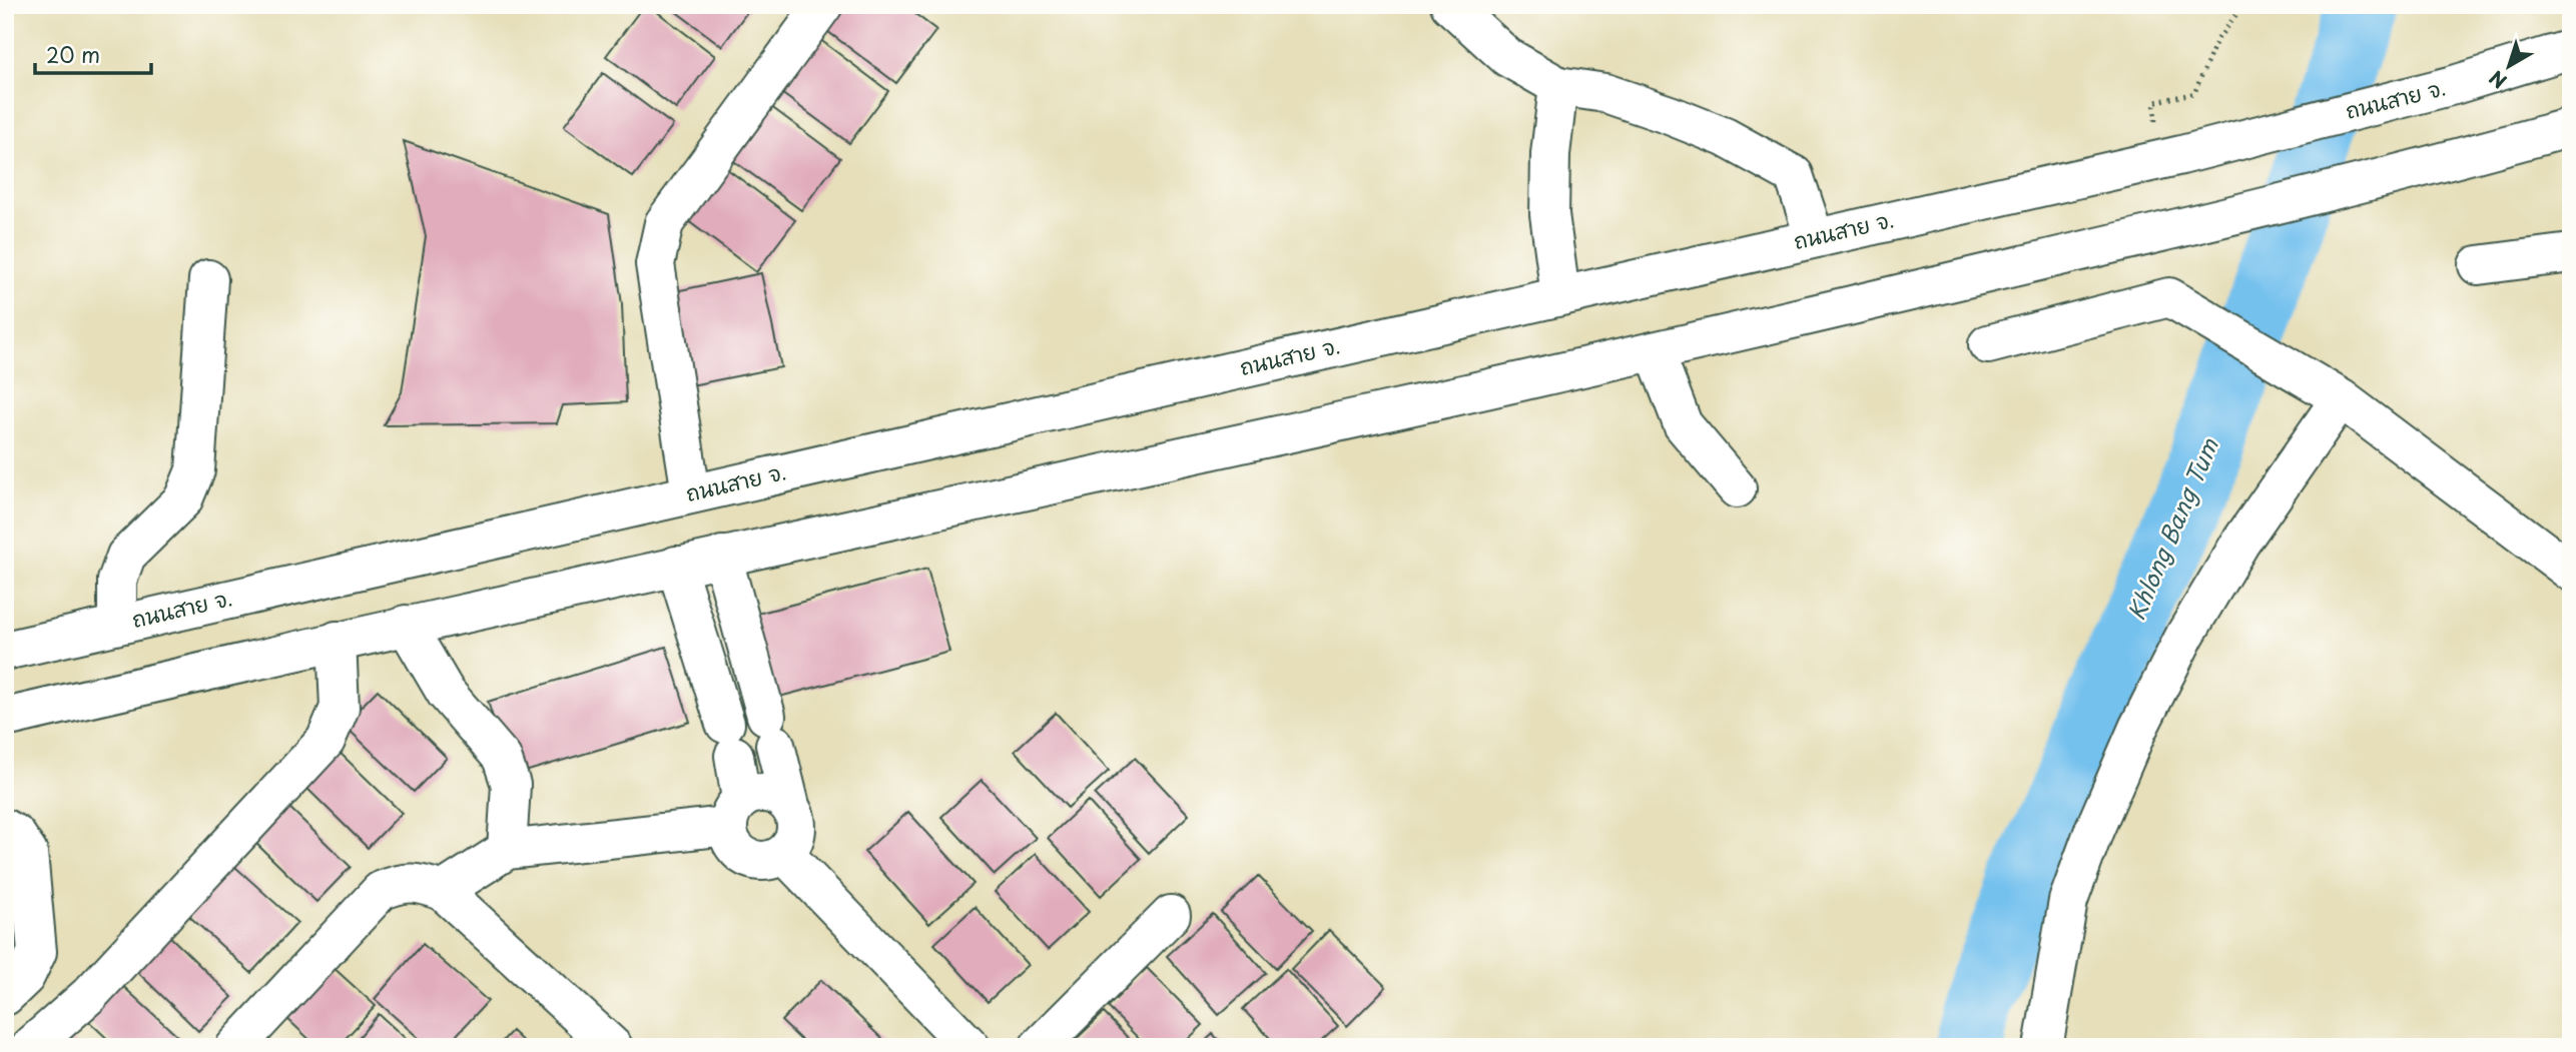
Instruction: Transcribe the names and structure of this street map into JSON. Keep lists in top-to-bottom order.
{
  "streets": {
    "street": ["ถนนสาย จ."]
  },
  "water": ["Khlong Bang Tum"],
  "scale_bar": "20 m",
  "north": "bottom left"
}
